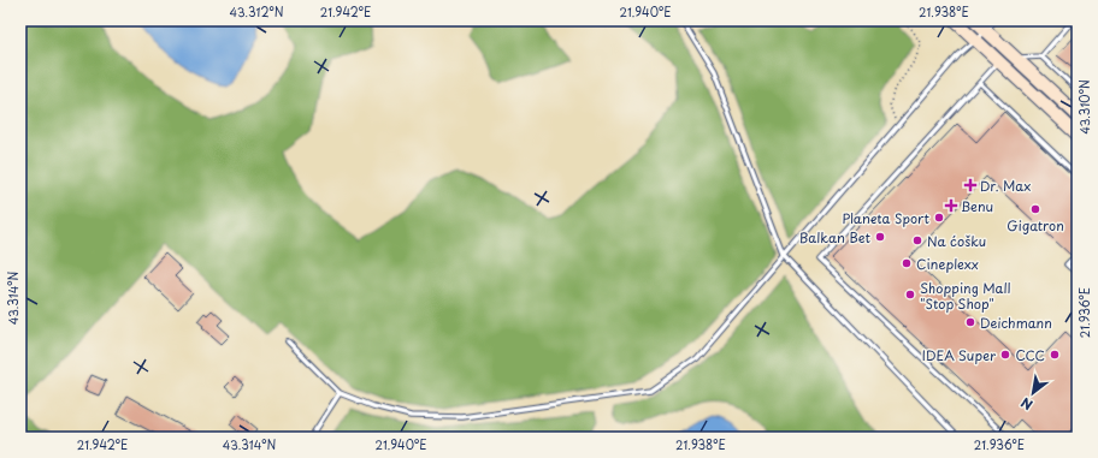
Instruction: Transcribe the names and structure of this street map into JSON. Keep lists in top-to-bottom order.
{
  "places": {
    "health": ["Dr. Max", "Benu"],
    "other": [
      "Gigatron",
      "Planeta Sport",
      "Balkan Bet",
      "Na ćošku",
      "Cineplexx",
      "Shopping Mall \"Stop Shop\"",
      "Deichmann",
      "IDEA Super",
      "CCC"
    ]
  },
  "north": "bottom left",
  "coordinates": [
    "43.312°N",
    "21.942°E",
    "21.940°E",
    "21.938°E",
    "43.310°N",
    "43.314°N",
    "21.936°E"
  ]
}
